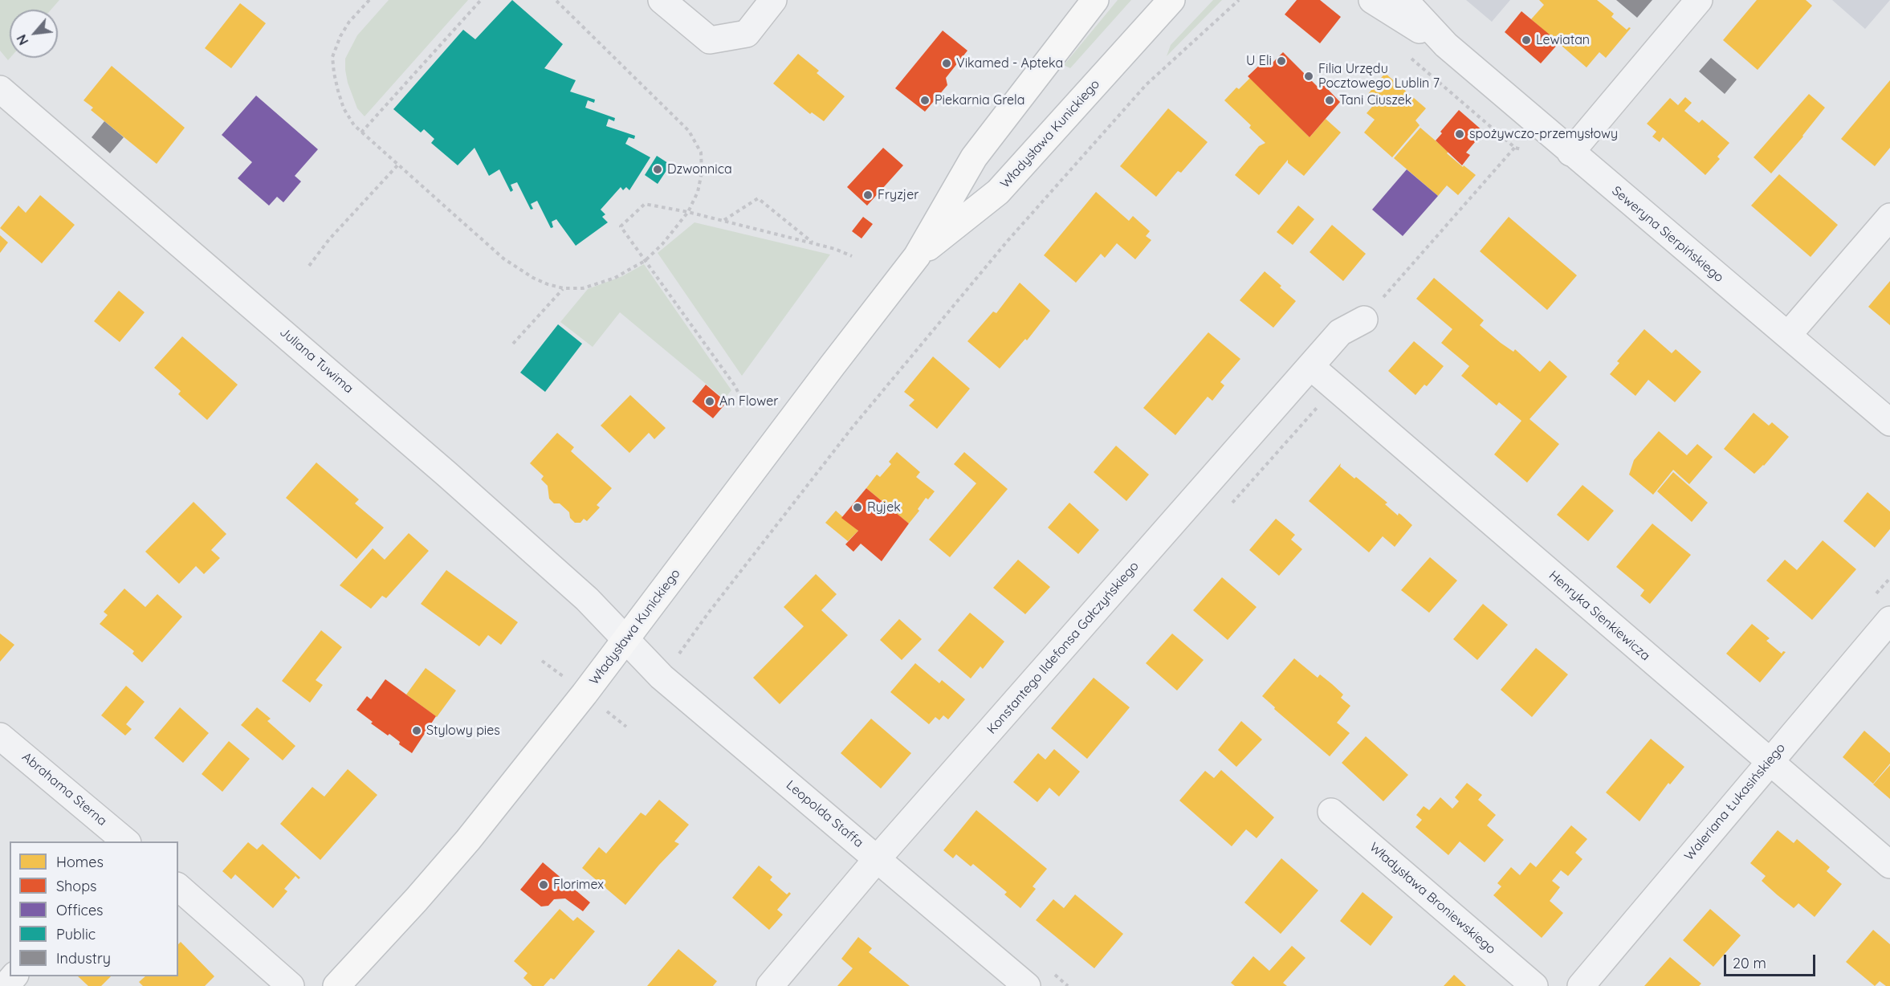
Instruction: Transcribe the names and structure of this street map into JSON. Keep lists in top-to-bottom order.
{
  "streets": {
    "main road": ["Władysława Kunickiego"],
    "street": [
      "Seweryna Sierpińskiego",
      "Juliana Tuwima",
      "Henryka Sienkiewicza",
      "Konstantego Ildefonsa Gałczyńskiego",
      "Abrahama Sterna",
      "Waleriana Łukasińskiego",
      "Leopolda Staffa",
      "Władysława Broniewskiego"
    ]
  },
  "crossings": [
    ["Władysława Kunickiego", "Juliana Tuwima"],
    ["Władysława Kunickiego", "Leopolda Staffa"],
    ["Juliana Tuwima", "Leopolda Staffa"],
    ["Henryka Sienkiewicza", "Konstantego Ildefonsa Gałczyńskiego"],
    ["Henryka Sienkiewicza", "Waleriana Łukasińskiego"],
    ["Konstantego Ildefonsa Gałczyńskiego", "Leopolda Staffa"]
  ],
  "places": [
    "Lewiatan",
    "U Eli",
    "Vikamed - Apteka",
    "Filia Urzędu Pocztowego Lublin 7",
    "Piekarnia Grela",
    "Tani Ciuszek",
    "spożywczo-przemysłowy",
    "Dzwonnica",
    "Fryzjer",
    "An Flower",
    "Ryjek",
    "Stylowy pies",
    "Florimex"
  ],
  "legend": [
    "Homes",
    "Shops",
    "Offices",
    "Public",
    "Industry"
  ],
  "scale_bar": "20 m",
  "north": "bottom left"
}
